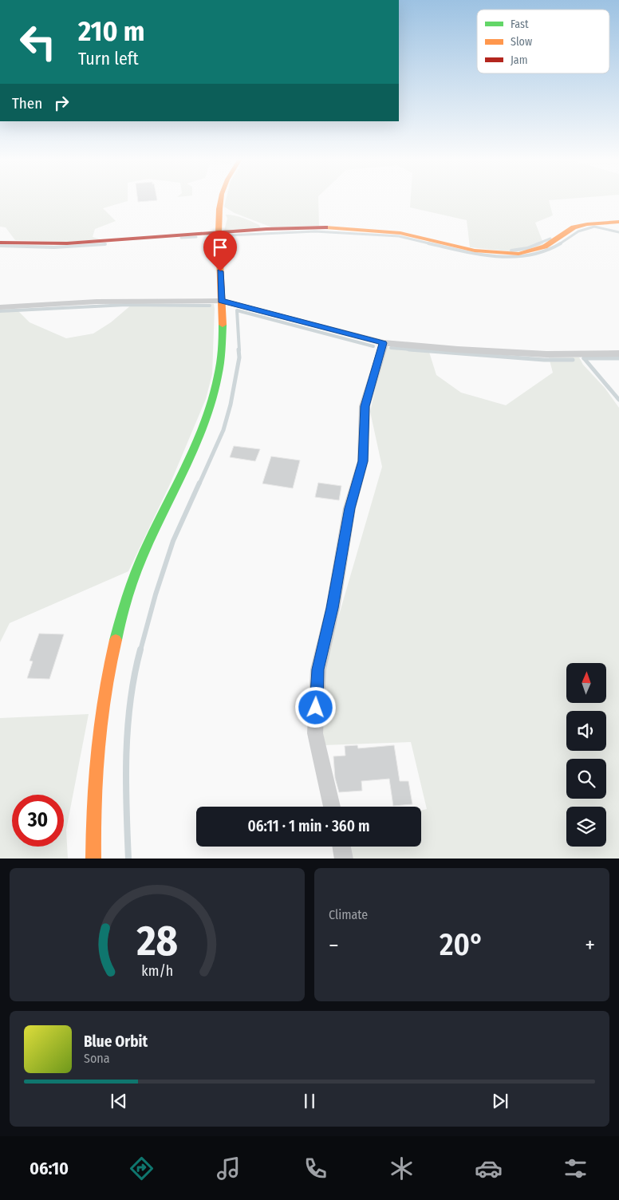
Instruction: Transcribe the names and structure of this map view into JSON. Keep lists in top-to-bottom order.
{
  "legend": ["Fast", "Slow", "Jam"],
  "north": "top",
  "page": {
    "turn": ["210 m", "Turn left"],
    "then": "Then",
    "limit": "30",
    "trip": "06:11 · 1 min · 360 m",
    "tile": "Climate",
    "heat": ["−", "20°", "+"],
    "song": ["Blue Orbit", "Sona"],
    "tabs": "06:10",
    "gauge": ["28", "km/h"]
  }
}
